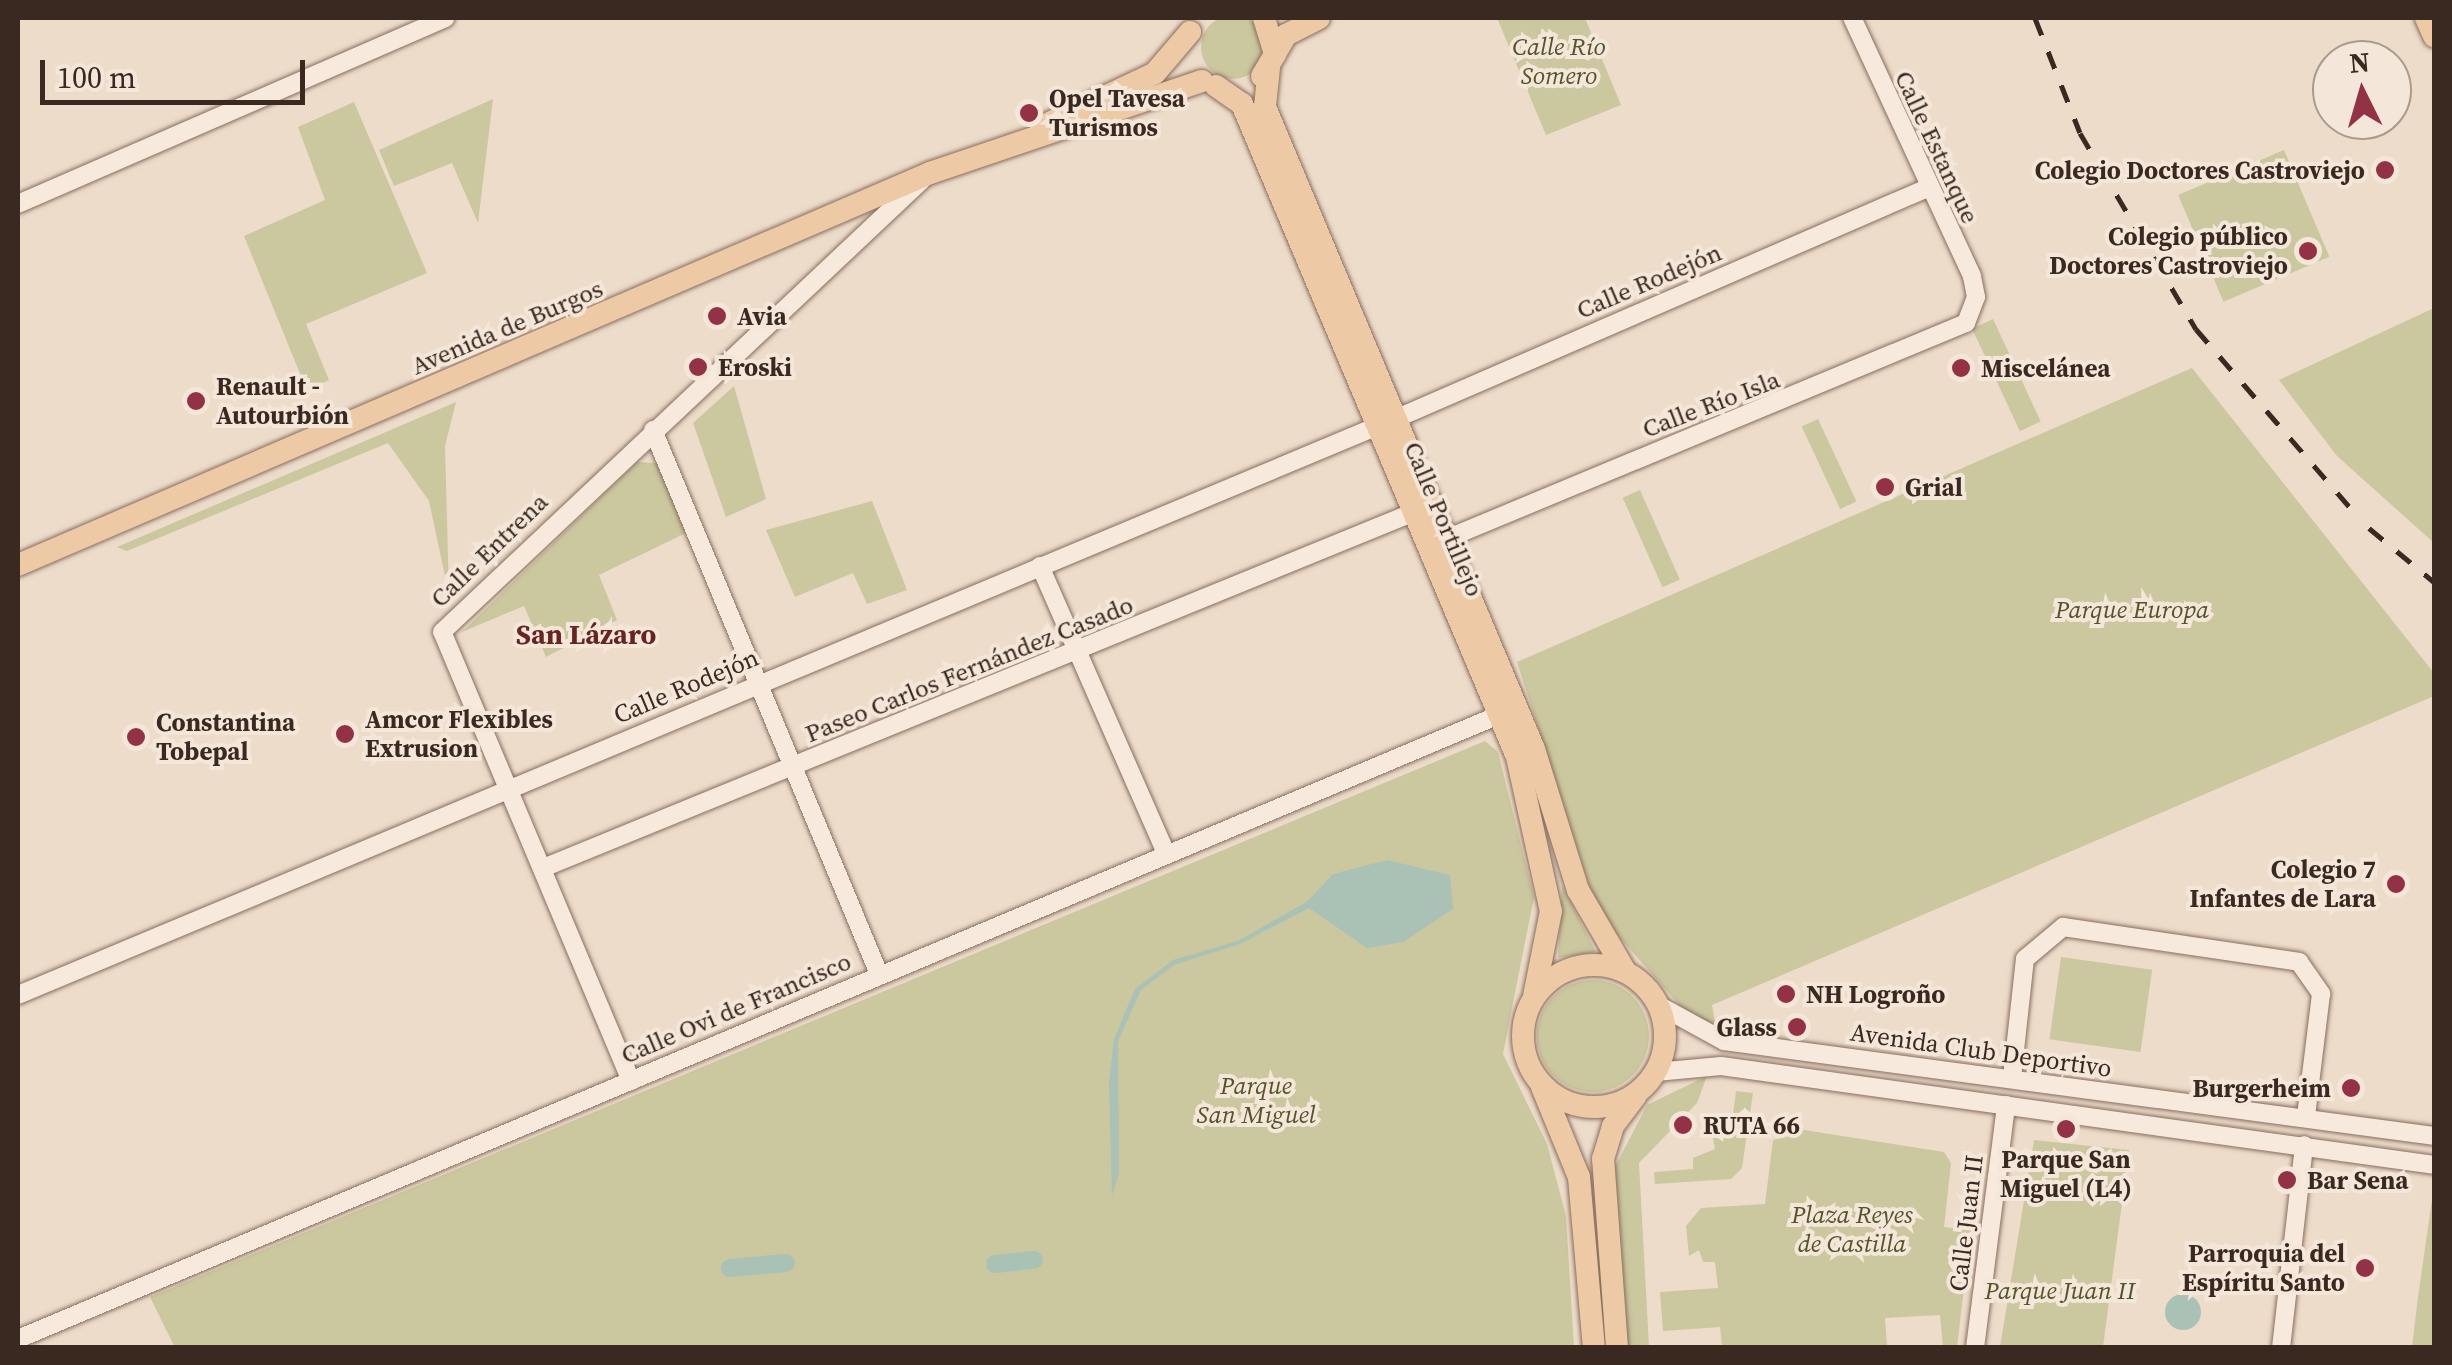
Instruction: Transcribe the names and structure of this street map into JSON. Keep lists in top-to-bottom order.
{
  "streets": {
    "main road": ["Avenida de Burgos", "Calle Portillejo"],
    "street": [
      "Calle Estanque",
      "Calle Rodejón",
      "Calle Río Isla",
      "Calle Entrena",
      "Paseo Carlos Fernández Casado",
      "Calle Ovi de Francisco",
      "Avenida Club Deportivo",
      "Calle Juan II"
    ]
  },
  "crossings": [
    ["Calle Estanque", "Calle Rodejón"],
    ["Calle Estanque", "Calle Río Isla"],
    ["Calle Rodejón", "Calle Portillejo"],
    ["Calle Rodejón", "Calle Entrena"],
    ["Avenida de Burgos", "Calle Portillejo"],
    ["Avenida de Burgos", "Calle Entrena"],
    ["Calle Río Isla", "Calle Portillejo"],
    ["Calle Portillejo", "Paseo Carlos Fernández Casado"],
    ["Calle Portillejo", "Calle Ovi de Francisco"],
    ["Calle Portillejo", "Avenida Club Deportivo"],
    ["Calle Entrena", "Paseo Carlos Fernández Casado"],
    ["Calle Entrena", "Calle Ovi de Francisco"],
    ["Avenida Club Deportivo", "Calle Juan II"]
  ],
  "districts": ["San Lázaro"],
  "parks": [
    "Calle Río Somero",
    "Parque Europa",
    "Parque San Miguel",
    "Plaza Reyes de Castilla",
    "Parque Juan II"
  ],
  "places": [
    "Opel Tavesa Turismos",
    "Colegio Doctores Castroviejo",
    "Colegio público Doctores Castroviejo",
    "Avia",
    "Eroski",
    "Miscelánea",
    "Renault - Autourbión",
    "Grial",
    "Amcor Flexibles Extrusion",
    "Constantina Tobepal",
    "Colegio 7 Infantes de Lara",
    "NH Logroño",
    "Glass",
    "Burgerheim",
    "RUTA 66",
    "Parque San Miguel (L4)",
    "Bar Sena",
    "Parroquia del Espíritu Santo"
  ],
  "scale_bar": "100 m",
  "north": "top"
}
